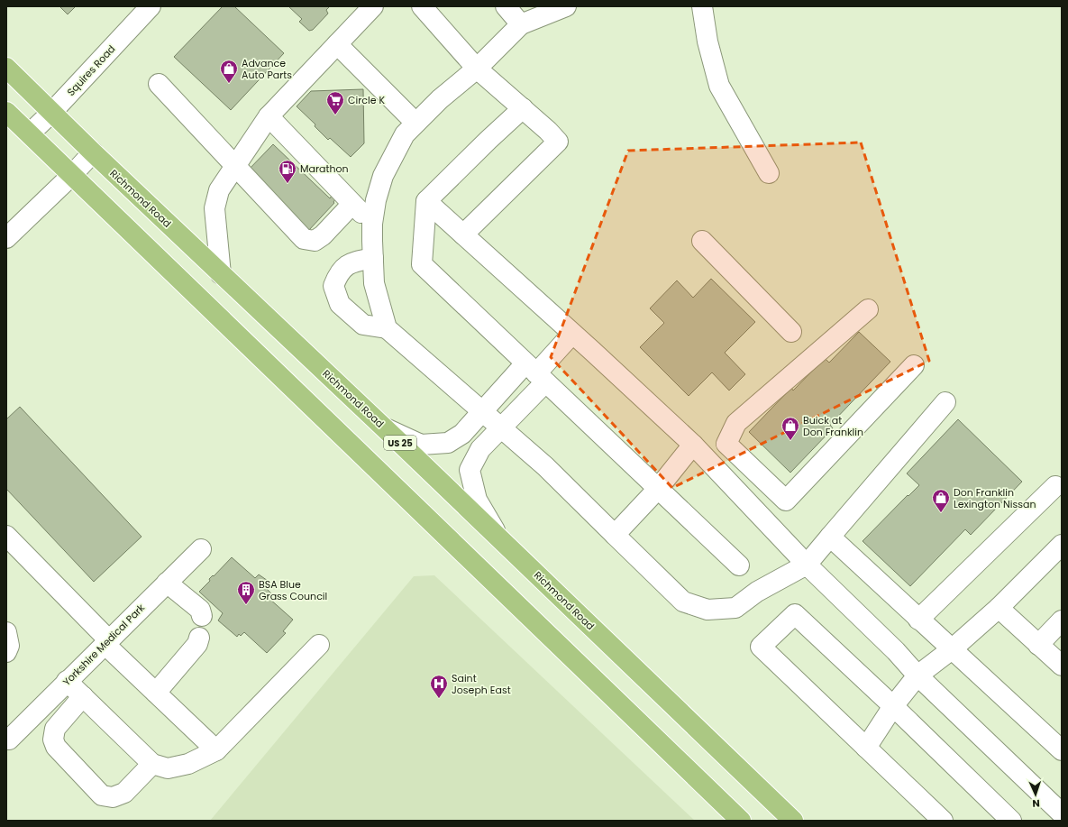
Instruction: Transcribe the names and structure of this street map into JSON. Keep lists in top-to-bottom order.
{
  "streets": {
    "highway": ["Richmond Road", "US 25"],
    "street": ["Squires Road", "Yorkshire Medical Park"]
  },
  "crossings": [
    ["Squires Road", "Richmond Road"]
  ],
  "places": {
    "shop": ["Advance Auto Parts", "Buick at Don Franklin", "Don Franklin Lexington Nissan"],
    "supermarket": ["Circle K"],
    "fuel station": ["Marathon"],
    "building": ["BSA Blue Grass Council"],
    "hospital": ["Saint Joseph East"]
  },
  "north": "bottom"
}
